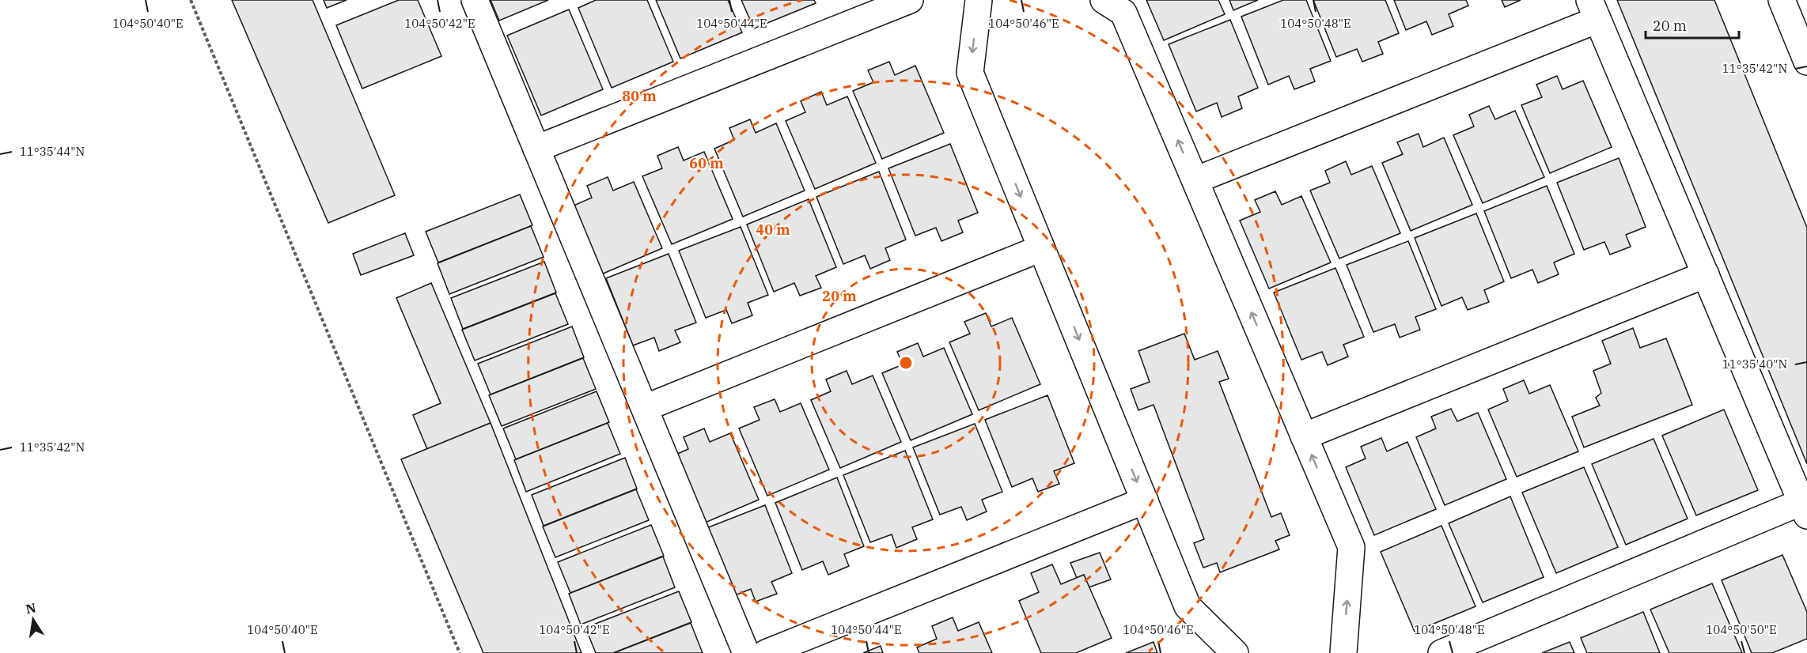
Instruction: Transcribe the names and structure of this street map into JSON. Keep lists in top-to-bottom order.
{
  "scale_bar": "20 m",
  "north": "top",
  "coordinates": [
    "104°50'40\"E",
    "104°50'42\"E",
    "104°50'44\"E",
    "104°50'46\"E",
    "104°50'48\"E",
    "11°35'42\"N",
    "11°35'44\"N",
    "11°35'40\"N",
    "104°50'50\"E"
  ],
  "rings": [
    "80 m",
    "60 m",
    "40 m",
    "20 m"
  ]
}
